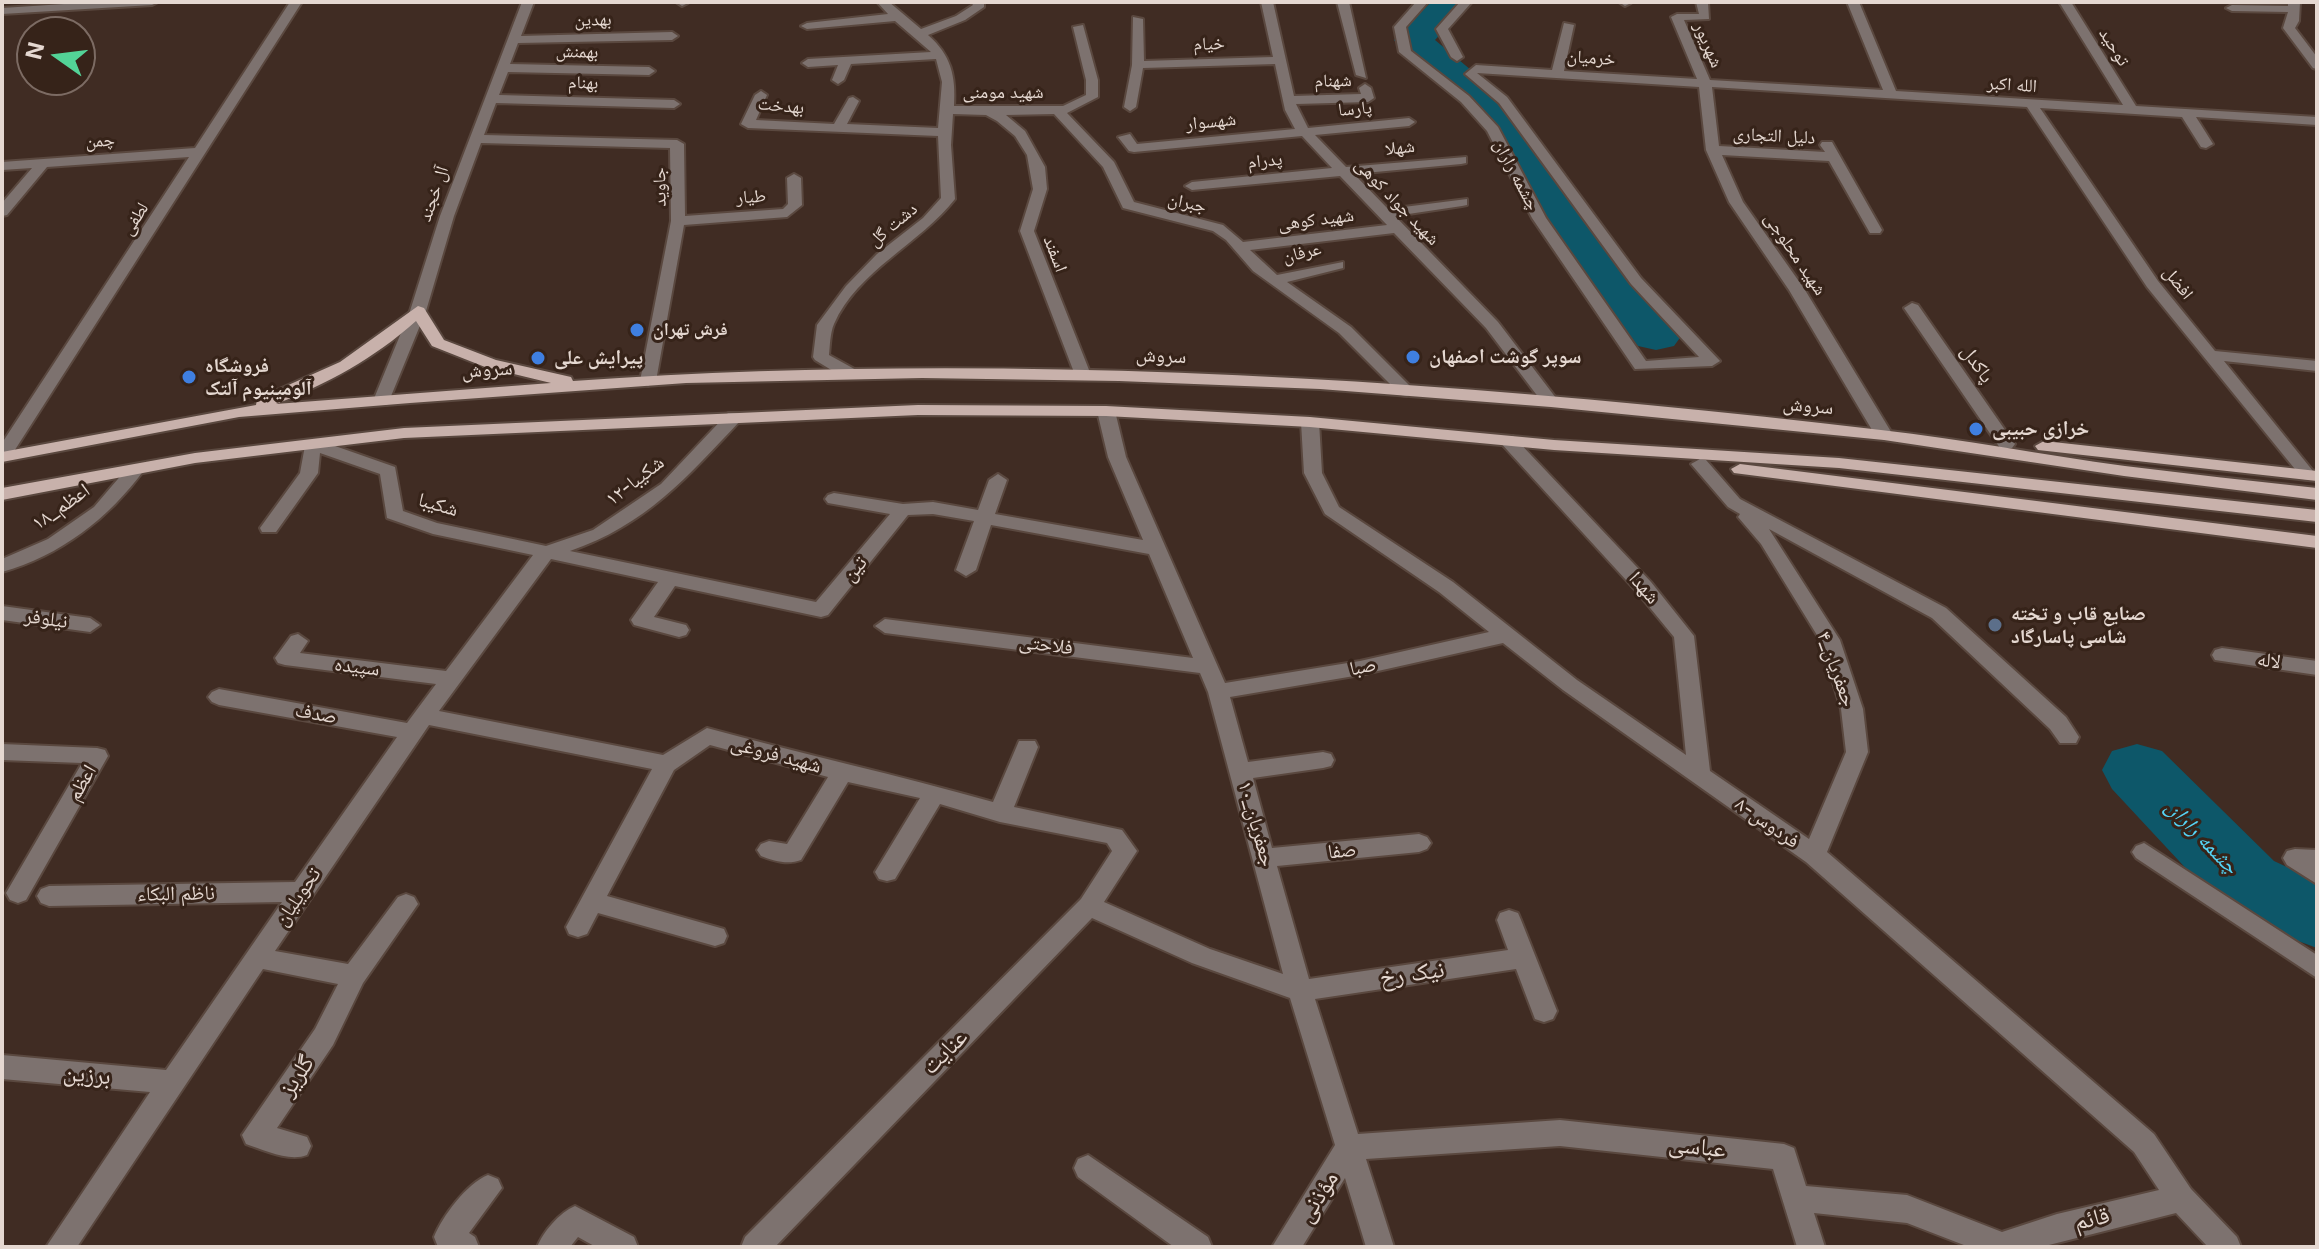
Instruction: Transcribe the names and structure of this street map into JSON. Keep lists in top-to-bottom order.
{
  "streets": {
    "main road": ["سروش"],
    "street": [
      "بهدین",
      "خیام",
      "شهریور",
      "توحید",
      "بهمنش",
      "خرمیان",
      "شهنام",
      "بهنام",
      "الله اکبر",
      "شهید مومنی",
      "بهدخت",
      "پارسا",
      "شهسوار",
      "دلیل التجاری",
      "چمن",
      "شهلا",
      "پدرام",
      "چشمه راران",
      "جاوید",
      "آل خجند",
      "طیار",
      "شهید جواد کوهی",
      "جبران",
      "لطفی",
      "شهید کوهی",
      "دشت گل",
      "عرفان",
      "اسفند",
      "شهید محلوجی",
      "افضل",
      "پاکدل",
      "۱۲-شکیبا",
      "شکیبا",
      "۱۸_اعظم",
      "تین",
      "شهدا",
      "نیلوفر",
      "فلاحتی",
      "لاله",
      "سپیده",
      "صبا",
      "۴_جعفریان",
      "صدف",
      "شهید فروغی",
      "اعظم",
      "۸-فردوس",
      "۱۰_جعفریان",
      "صفا",
      "ناظم البکاء",
      "تحویلیان",
      "نیک رخ",
      "عنایت",
      "برزین",
      "گلریز",
      "عباسی",
      "مؤذنی",
      "قائم"
    ]
  },
  "crossings": [
    ["بهدین", "آل خجند"],
    ["خیام", "شهید جواد کوهی"],
    ["شهریور", "خرمیان"],
    ["شهریور", "الله اکبر"],
    ["شهریور", "شهید محلوجی"],
    ["توحید", "الله اکبر"],
    ["بهمنش", "آل خجند"],
    ["خرمیان", "الله اکبر"],
    ["خرمیان", "چشمه راران"],
    ["خرمیان", "شهید محلوجی"],
    ["شهنام", "شهید جواد کوهی"],
    ["بهنام", "آل خجند"],
    ["الله اکبر", "شهید محلوجی"],
    ["الله اکبر", "افضل"],
    ["شهید مومنی", "جبران"],
    ["شهید مومنی", "دشت گل"],
    ["شهید مومنی", "اسفند"],
    ["بهدخت", "دشت گل"],
    ["پارسا", "شهسوار"],
    ["پارسا", "شهید جواد کوهی"],
    ["شهسوار", "شهید جواد کوهی"],
    ["دلیل التجاری", "شهید محلوجی"],
    ["چمن", "لطفی"],
    ["شهلا", "پدرام"],
    ["شهلا", "شهید جواد کوهی"],
    ["پدرام", "شهید جواد کوهی"],
    ["جاوید", "آل خجند"],
    ["جاوید", "طیار"],
    ["جاوید", "سروش"],
    ["آل خجند", "سروش"],
    ["شهید جواد کوهی", "شهید کوهی"],
    ["شهید جواد کوهی", "سروش"],
    ["جبران", "شهید کوهی"],
    ["جبران", "عرفان"],
    ["جبران", "سروش"],
    ["لطفی", "سروش"],
    ["دشت گل", "سروش"],
    ["اسفند", "سروش"],
    ["شهید محلوجی", "سروش"],
    ["۱۲-شکیبا", "شکیبا"],
    ["۱۲-شکیبا", "تین"],
    ["۱۲-شکیبا", "تحویلیان"],
    ["شکیبا", "تین"],
    ["شکیبا", "تحویلیان"],
    ["تین", "تحویلیان"],
    ["شهدا", "۸-فردوس"],
    ["فلاحتی", "۱۰_جعفریان"],
    ["سپیده", "تحویلیان"],
    ["صبا", "۸-فردوس"],
    ["صبا", "۱۰_جعفریان"],
    ["۴_جعفریان", "۸-فردوس"],
    ["صدف", "تحویلیان"],
    ["شهید فروغی", "عنایت"],
    ["۸-فردوس", "قائم"],
    ["۱۰_جعفریان", "صفا"],
    ["۱۰_جعفریان", "نیک رخ"],
    ["۱۰_جعفریان", "عباسی"],
    ["۱۰_جعفریان", "مؤذنی"],
    ["ناظم البکاء", "تحویلیان"],
    ["تحویلیان", "برزین"],
    ["عباسی", "مؤذنی"]
  ],
  "water": ["چشمه راران"],
  "places": [
    "فرش تهران",
    "سوپر گوشت اصفهان",
    "پیرایش علی",
    "فروشگاه آلومینیوم آلتک",
    "خرازی حبیبی",
    "صنایع قاب و تخته شاسی پاسارگاد"
  ],
  "north": "left"
}
